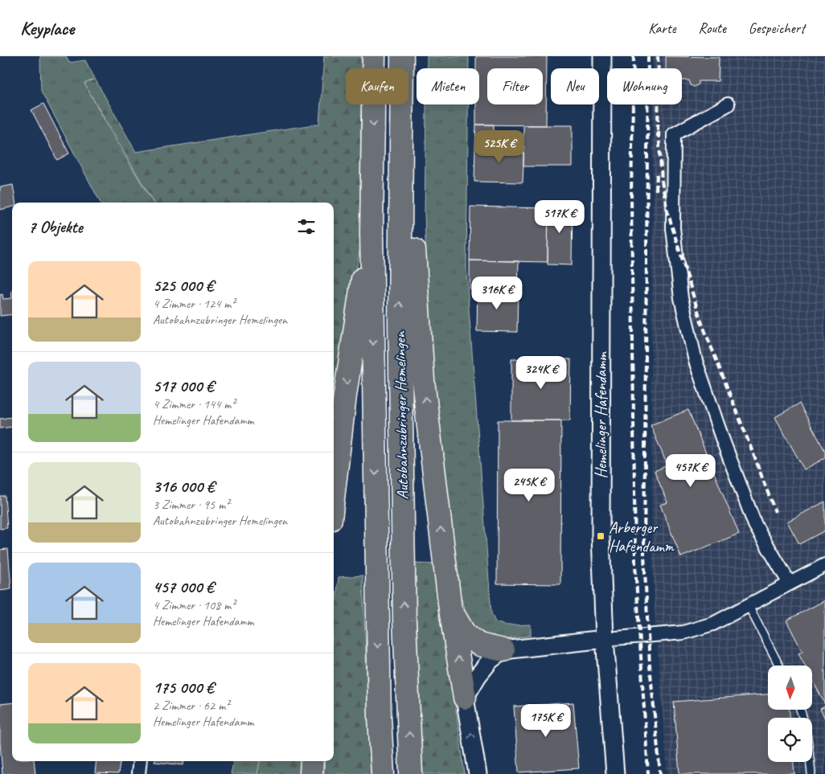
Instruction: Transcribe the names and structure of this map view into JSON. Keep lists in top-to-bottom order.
{
  "streets": {
    "highway": ["Autobahnzubringer Hemelingen"],
    "street": ["Hemelinger Hafendamm"]
  },
  "places": {
    "transit": ["Arberger Hafendamm"]
  },
  "north": "bottom",
  "page": {
    "header": "Keyplace",
    "nav": ["Karte", "Route", "Gespeichert"],
    "chip": [
      "Kaufen",
      "Mieten",
      "Filter",
      "Neu",
      "Wohnung"
    ],
    "price": [
      "525K €",
      "517K €",
      "316K €",
      "324K €",
      "457K €",
      "245K €",
      "175K €"
    ],
    "heading": "7 Objekte",
    "list": [
      {
        "name": "525 000 €",
        "note": "4 Zimmer · 124 m² · Autobahnzubringer Hemelingen"
      },
      {
        "name": "517 000 €",
        "note": "4 Zimmer · 144 m² · Hemelinger Hafendamm"
      },
      {
        "name": "316 000 €",
        "note": "3 Zimmer · 95 m² · Autobahnzubringer Hemelingen"
      },
      {
        "name": "457 000 €",
        "note": "4 Zimmer · 108 m² · Hemelinger Hafendamm"
      },
      {
        "name": "175 000 €",
        "note": "2 Zimmer · 62 m² · Hemelinger Hafendamm"
      }
    ]
  }
}
